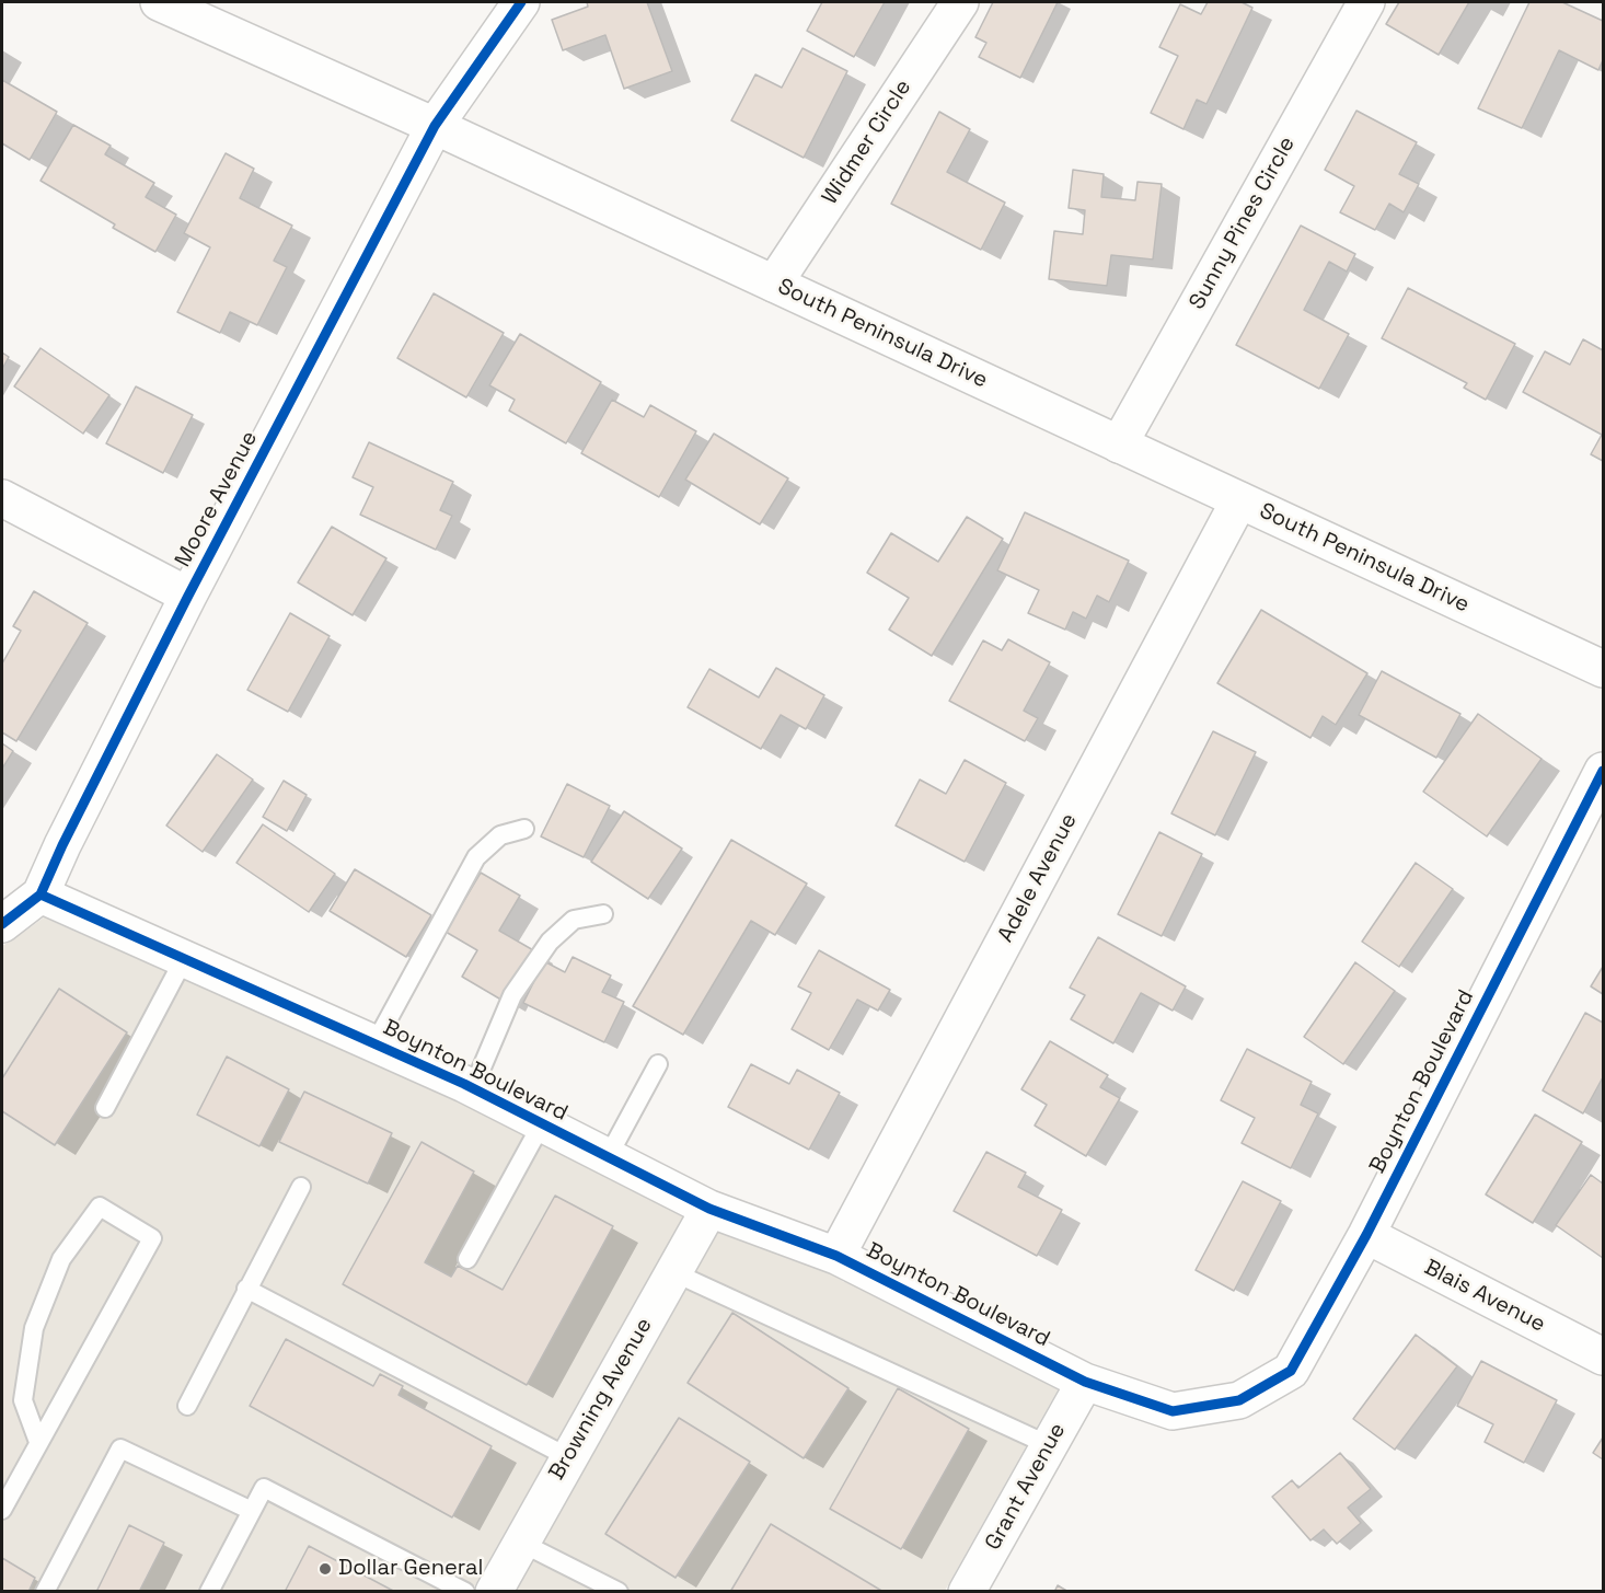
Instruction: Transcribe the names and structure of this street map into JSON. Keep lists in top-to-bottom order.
{
  "streets": {
    "street": [
      "Widmer Circle",
      "Sunny Pines Circle",
      "South Peninsula Drive",
      "Moore Avenue",
      "Adele Avenue",
      "Boynton Boulevard",
      "Blais Avenue",
      "Browning Avenue",
      "Grant Avenue"
    ]
  },
  "crossings": [
    ["Widmer Circle", "South Peninsula Drive"],
    ["Sunny Pines Circle", "South Peninsula Drive"],
    ["South Peninsula Drive", "Moore Avenue"],
    ["South Peninsula Drive", "Adele Avenue"],
    ["Moore Avenue", "Boynton Boulevard"],
    ["Adele Avenue", "Boynton Boulevard"],
    ["Boynton Boulevard", "Blais Avenue"],
    ["Boynton Boulevard", "Browning Avenue"],
    ["Boynton Boulevard", "Grant Avenue"]
  ],
  "places": ["Dollar General"]
}
